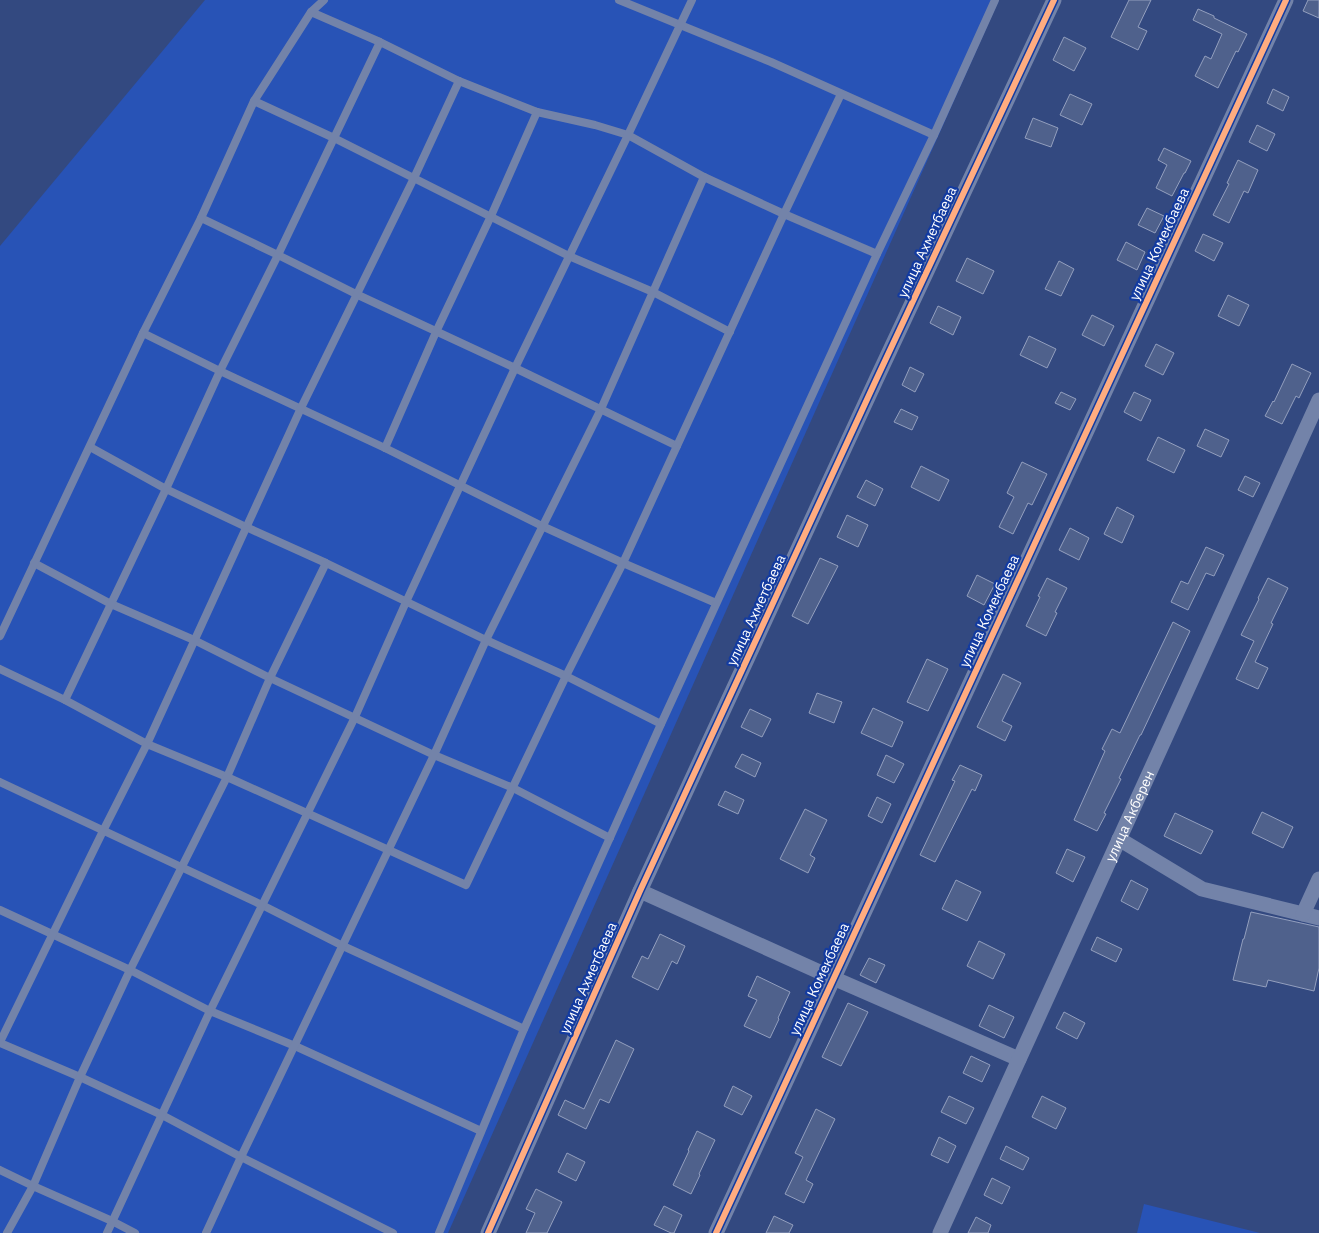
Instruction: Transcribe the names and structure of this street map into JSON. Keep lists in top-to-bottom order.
{
  "streets": {
    "street": ["улица Ахметбаева", "улица Комекбаева", "улица Акберен"]
  }
}
